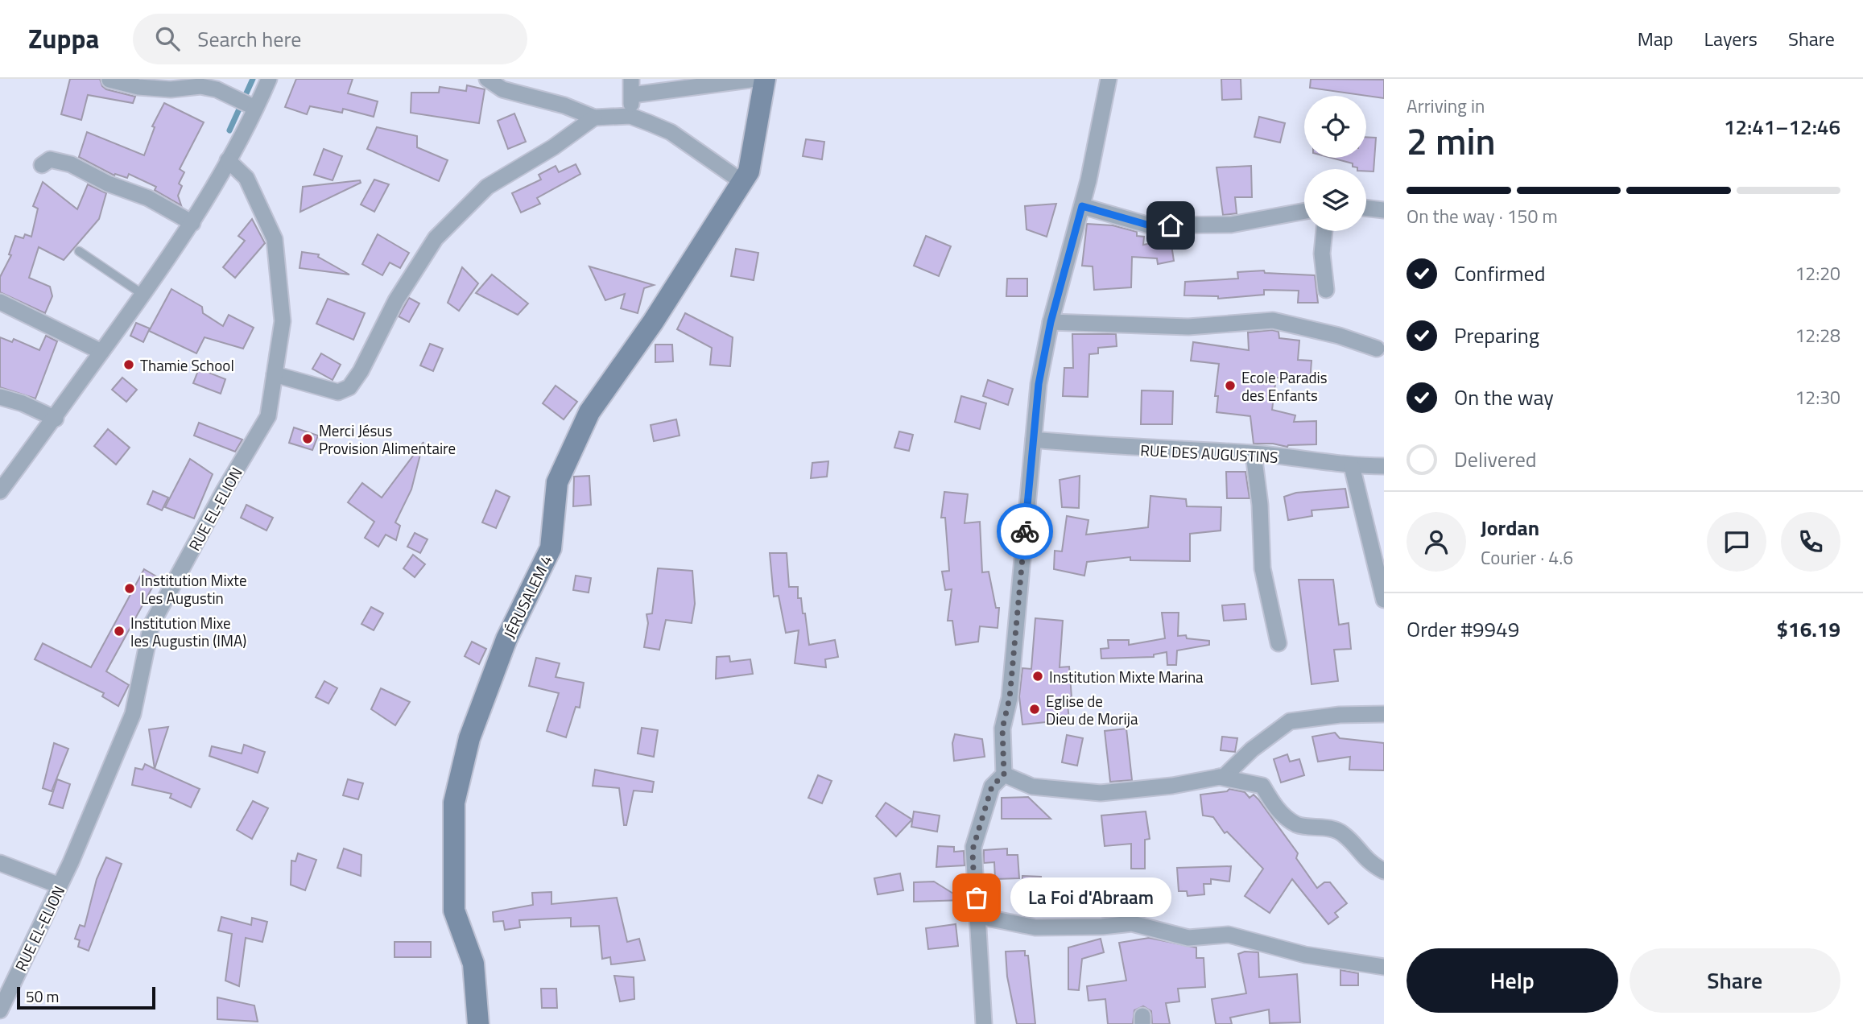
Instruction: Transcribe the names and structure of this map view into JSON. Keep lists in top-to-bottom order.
{
  "streets": {
    "street": ["RUE DES AUGUSTINS", "RUE EL-ELION", "JÉRUSALEM 4"]
  },
  "places": [
    "Thamie School",
    "Ecole Paradis des Enfants",
    "Merci Jésus Provision Alimentaire",
    "Institution Mixte Les Augustin",
    "Institution Mixe les Augustin (IMA)",
    "Institution Mixte Marina",
    "Eglise de Dieu de Morija",
    "La Foi d'Abraam"
  ],
  "scale_bar": "50 m",
  "page": {
    "header": "Zuppa",
    "search": "Search here",
    "nav": ["Map", "Layers", "Share"],
    "heading": ["2 min", "Arriving in", "12:41–12:46"],
    "panel": [
      "Jordan",
      "Courier · 4.6",
      "Order #9949",
      "$16.19"
    ],
    "bar": "On the way · 150 m",
    "list": [
      ["Confirmed", "12:20"],
      ["Preparing", "12:28"],
      ["On the way", "12:30"],
      "Delivered"
    ],
    "bubble": "La Foi d'Abraam",
    "buttons": ["Help", "Share"],
    "scale": "50 m"
  }
}
